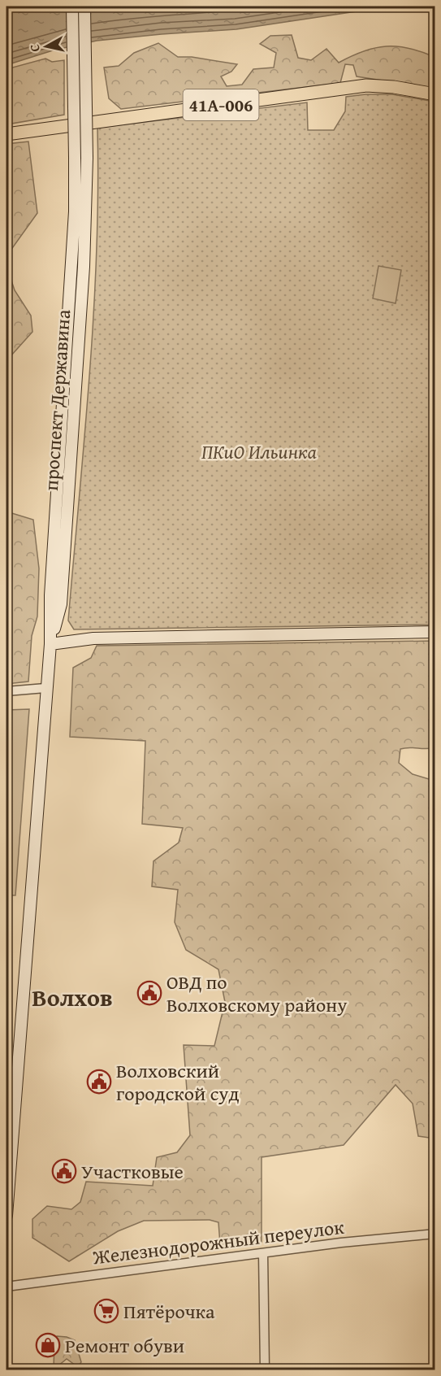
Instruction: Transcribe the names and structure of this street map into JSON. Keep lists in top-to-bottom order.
{
  "streets": {
    "main road": ["41А-006", "проспект Державина"],
    "street": ["Железнодорожный переулок"]
  },
  "districts": ["Волхов"],
  "parks": ["ПКиО Ильинка"],
  "places": {
    "public building": ["ОВД по Волховскому району", "Волховский городской суд", "Участковые"],
    "supermarket": ["Пятёрочка"],
    "shop": ["Ремонт обуви"]
  },
  "north": "left"
}
